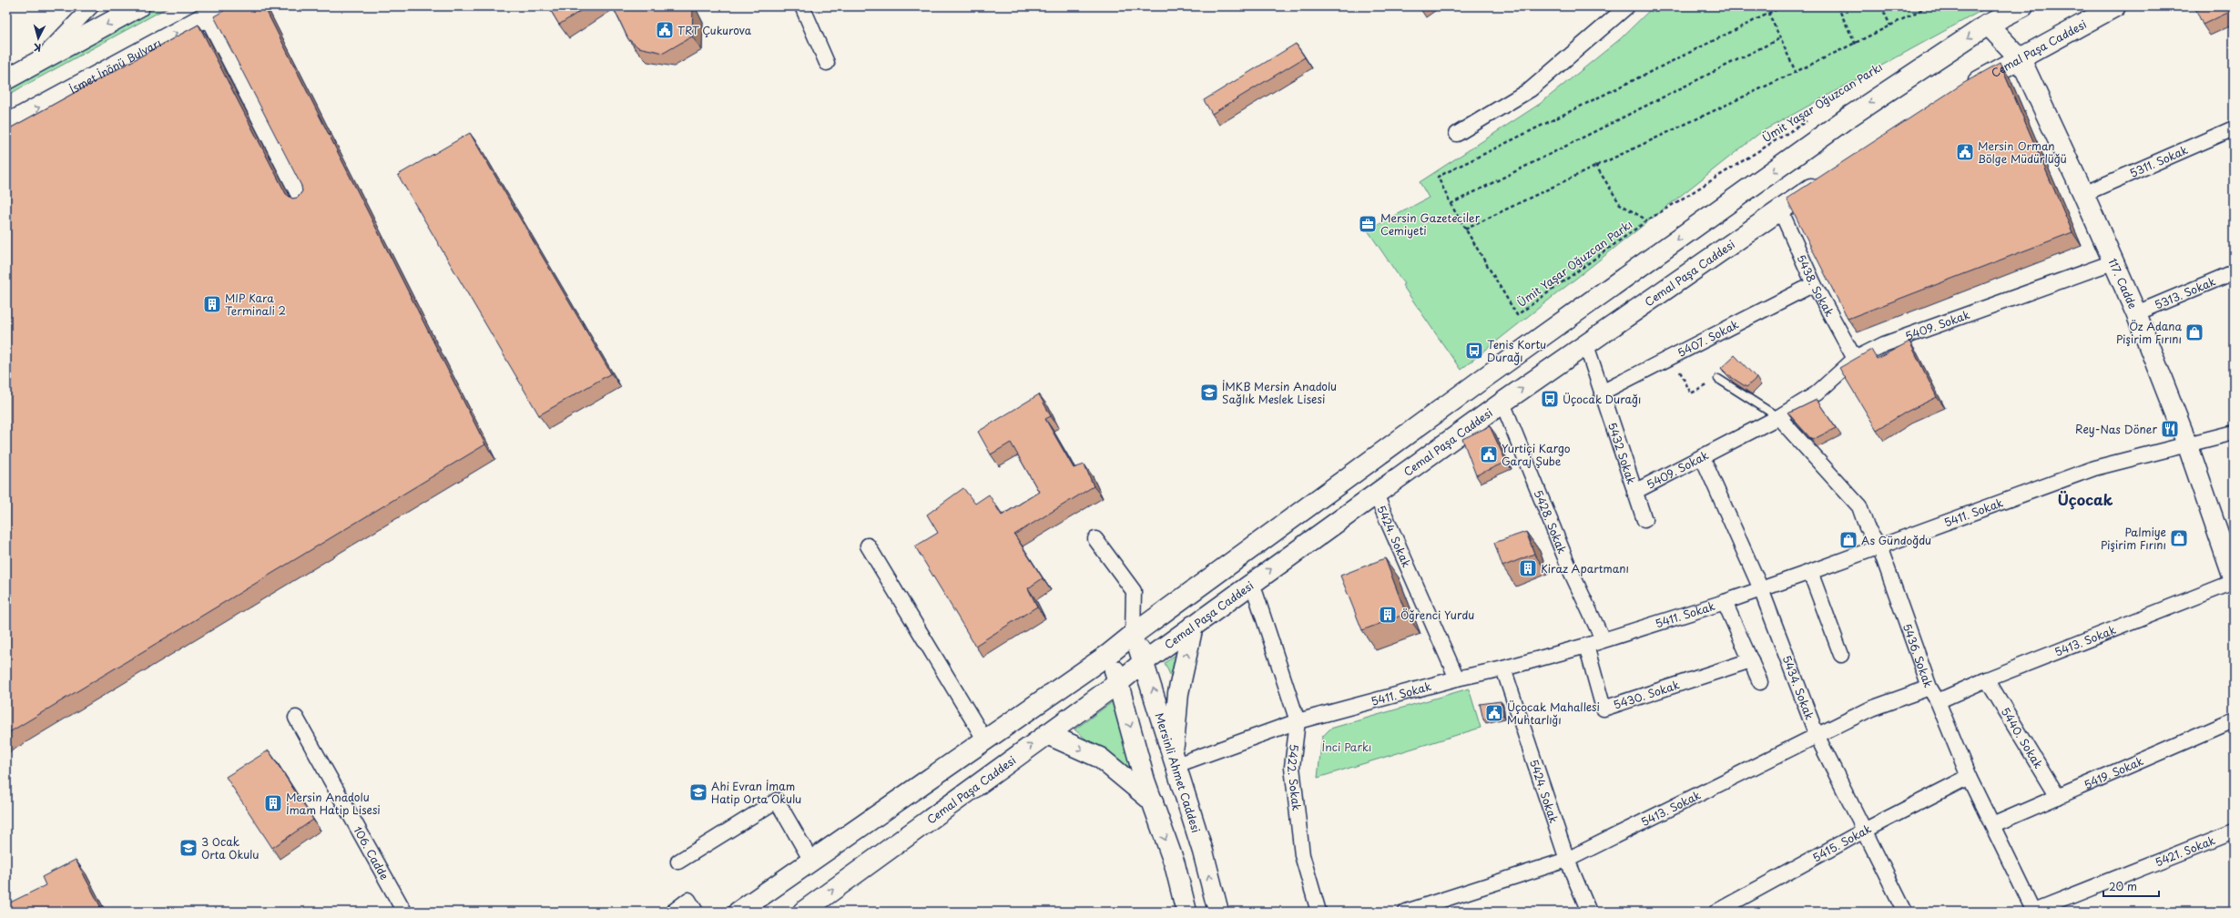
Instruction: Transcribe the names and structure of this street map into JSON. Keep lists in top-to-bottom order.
{
  "streets": {
    "main road": [
      "Cemal Paşa Caddesi",
      "İsmet İnönü Bulvarı",
      "117. Cadde",
      "Mersinli Ahmet Caddesi"
    ],
    "street": [
      "5311. Sokak",
      "5438. Sokak",
      "5313. Sokak",
      "5409. Sokak",
      "5407. Sokak",
      "5432 Sokak",
      "5411. Sokak",
      "5428. Sokak",
      "5424. Sokak",
      "5413. Sokak",
      "5436. Sokak",
      "5434. Sokak",
      "5430. Sokak",
      "5440. Sokak",
      "5419. Sokak",
      "5422. Sokak",
      "5415. Sokak",
      "5421. Sokak",
      "106. Cadde"
    ],
    "path": ["Ümit Yaşar Oğuzcan Parkı"]
  },
  "crossings": [
    ["Cemal Paşa Caddesi", "117. Cadde"],
    ["Cemal Paşa Caddesi", "5438. Sokak"],
    ["Cemal Paşa Caddesi", "5432 Sokak"],
    ["Cemal Paşa Caddesi", "5428. Sokak"],
    ["Cemal Paşa Caddesi", "5424. Sokak"],
    ["Cemal Paşa Caddesi", "Mersinli Ahmet Caddesi"],
    ["Cemal Paşa Caddesi", "5422. Sokak"],
    ["5311. Sokak", "117. Cadde"],
    ["117. Cadde", "5313. Sokak"],
    ["117. Cadde", "5409. Sokak"],
    ["117. Cadde", "5411. Sokak"],
    ["5438. Sokak", "5409. Sokak"],
    ["5438. Sokak", "5407. Sokak"],
    ["5409. Sokak", "5432 Sokak"],
    ["5409. Sokak", "5436. Sokak"],
    ["5409. Sokak", "5434. Sokak"],
    ["5407. Sokak", "5432 Sokak"],
    ["5411. Sokak", "5428. Sokak"],
    ["5411. Sokak", "5424. Sokak"],
    ["5411. Sokak", "5436. Sokak"],
    ["5411. Sokak", "5434. Sokak"],
    ["5411. Sokak", "5430. Sokak"],
    ["5411. Sokak", "Mersinli Ahmet Caddesi"],
    ["5411. Sokak", "5422. Sokak"],
    ["5424. Sokak", "5413. Sokak"],
    ["5413. Sokak", "5436. Sokak"],
    ["5413. Sokak", "5434. Sokak"],
    ["5413. Sokak", "5440. Sokak"],
    ["5436. Sokak", "5419. Sokak"],
    ["5436. Sokak", "5415. Sokak"],
    ["5436. Sokak", "5421. Sokak"],
    ["5434. Sokak", "5415. Sokak"],
    ["5440. Sokak", "5419. Sokak"]
  ],
  "districts": ["Üçocak"],
  "parks": ["İnci Parkı"],
  "places": {
    "public building": [
      "TRT Çukurova",
      "Mersin Orman Bölge Müdürlüğü",
      "Yurtiçi Kargo Garaj Şube",
      "Üçocak Mahallesi Muhtarlığı"
    ],
    "office": ["Mersin Gazeteciler Cemiyeti"],
    "building": [
      "MIP Kara Terminali 2",
      "Kiraz Apartmanı",
      "Öğrenci Yurdu",
      "Mersin Anadolu İmam Hatip Lisesi"
    ],
    "shop": ["Öz Adana Pişirim Fırını", "Palmiye Pişirim Fırını", "As Gündoğdu"],
    "bus stop": ["Tenis Kortu Durağı", "Üçocak Durağı"],
    "school or university": ["İMKB Mersin Anadolu Sağlık Meslek Lisesi", "Ahi Evran İmam Hatip Orta Okulu", "3 Ocak Orta Okulu"],
    "restaurant": ["Rey-Nas Döner"]
  },
  "scale_bar": "20 m",
  "north": "bottom"
}
